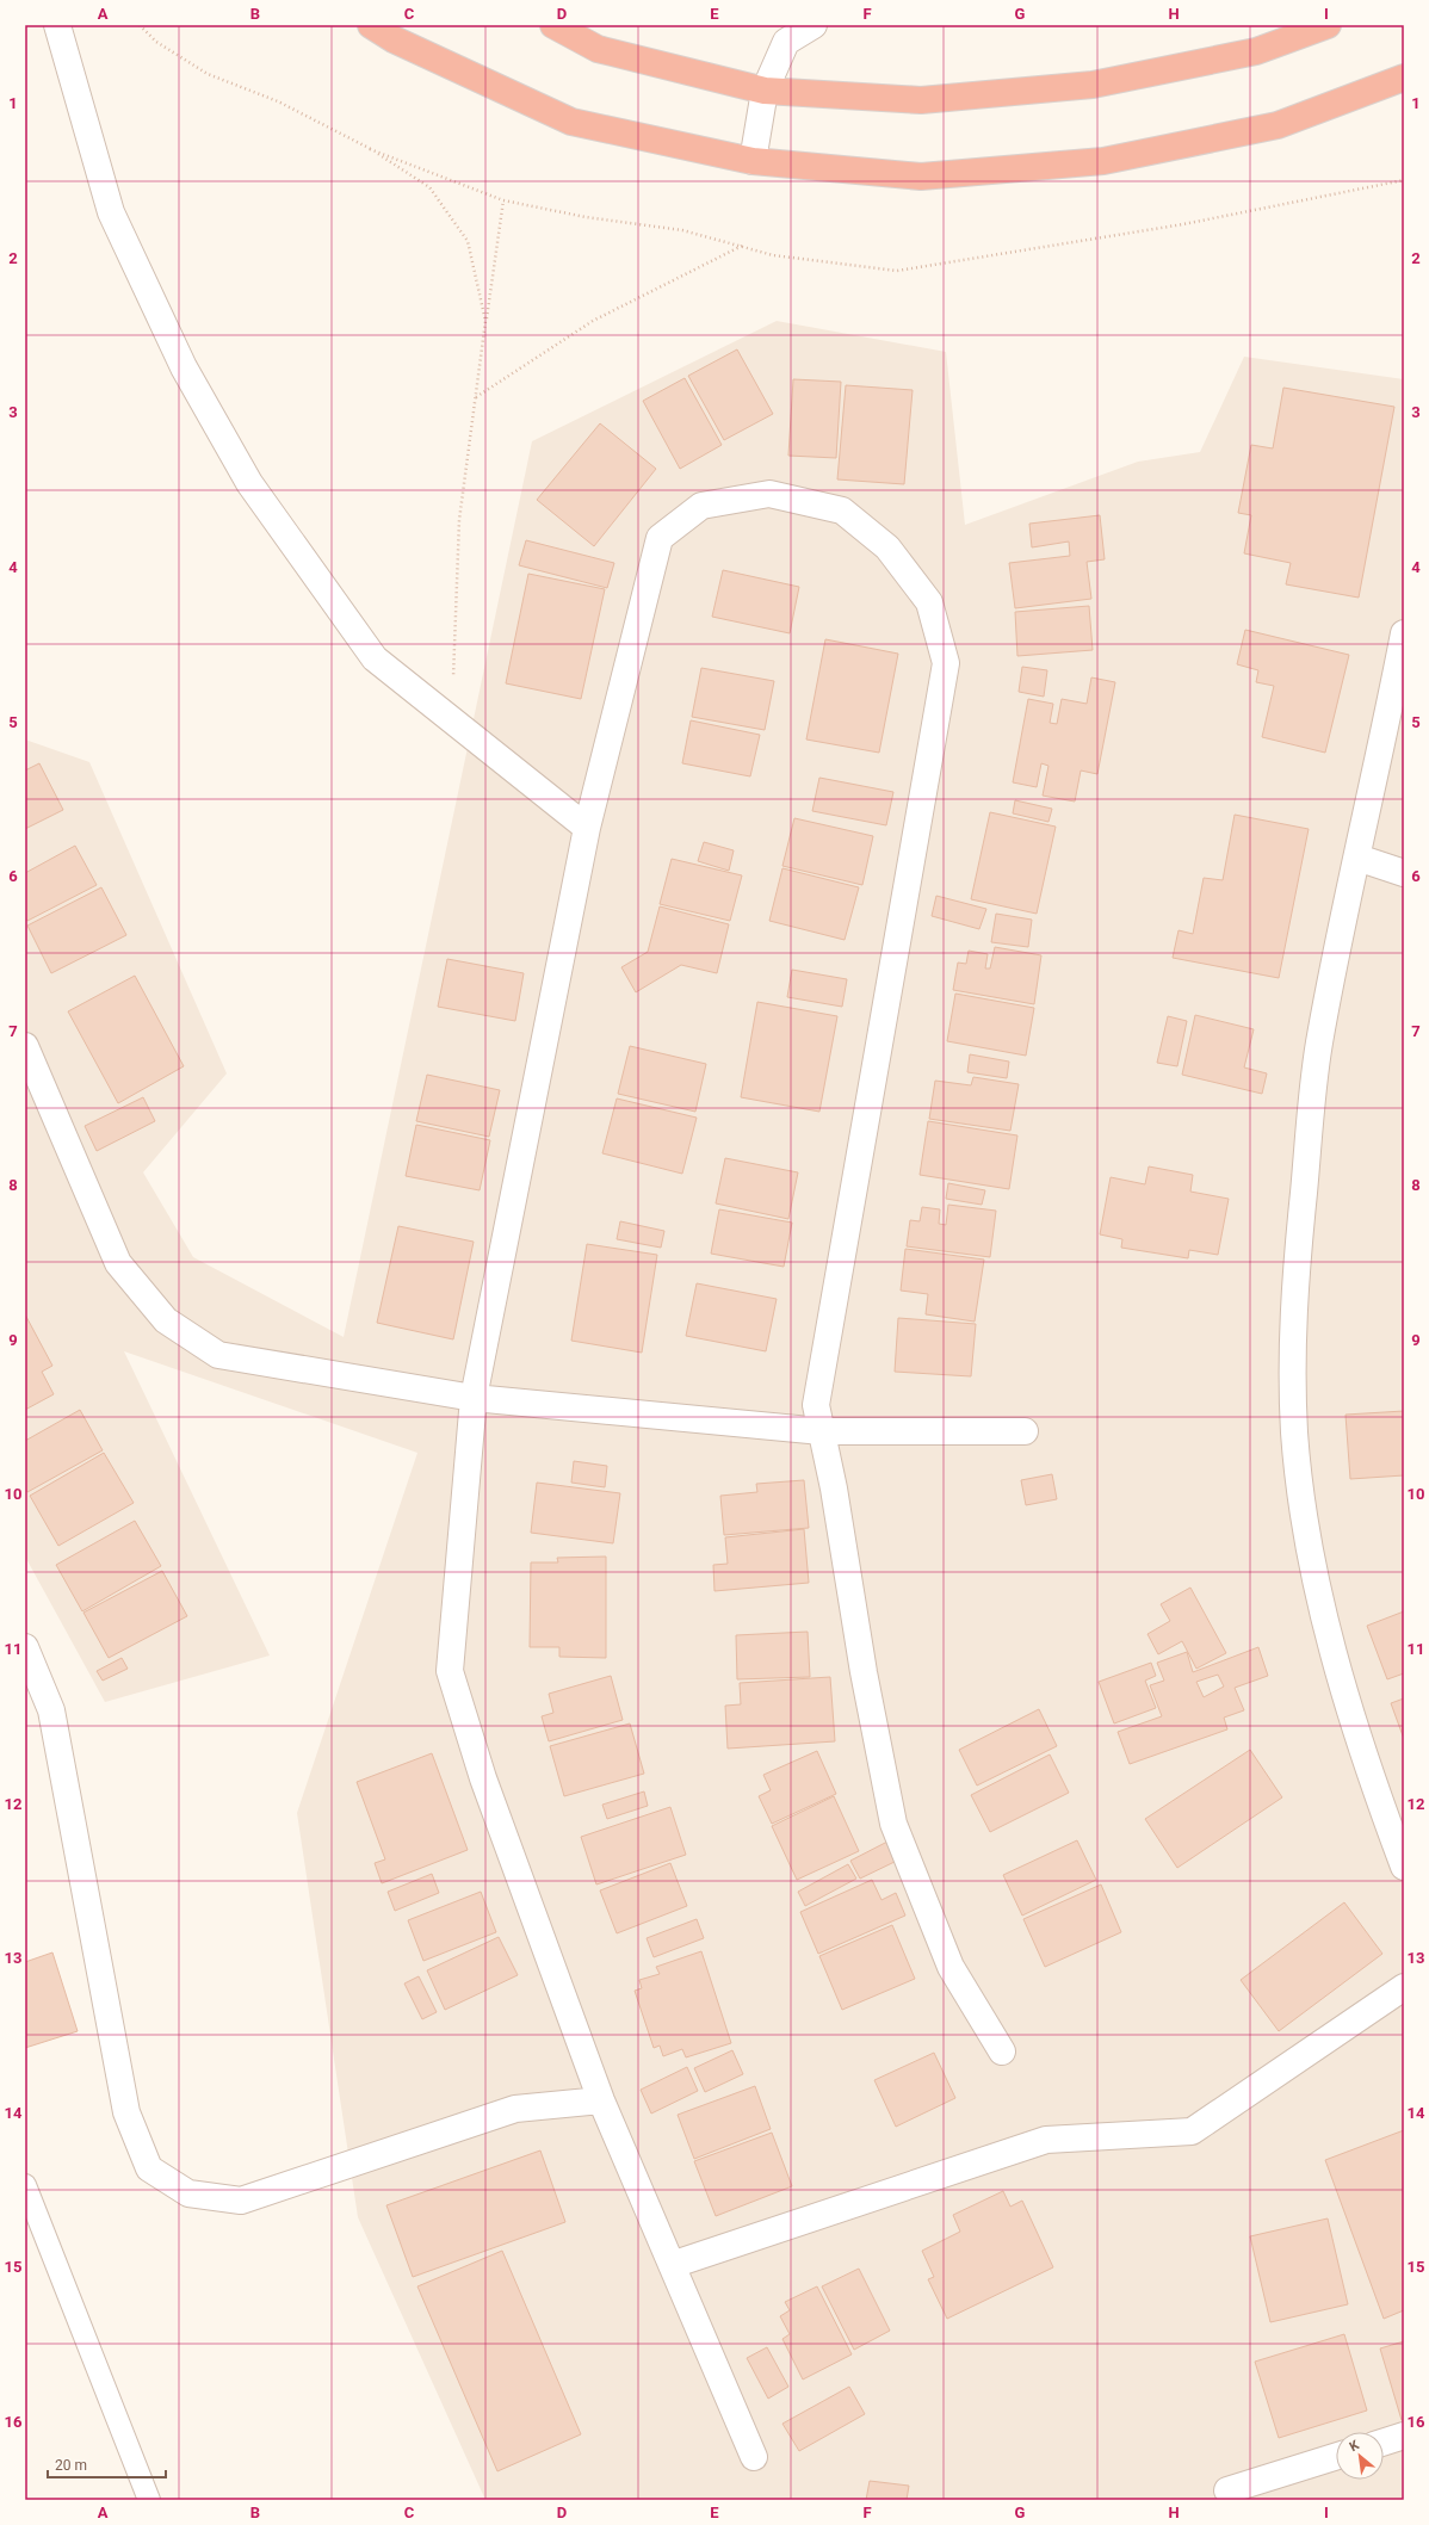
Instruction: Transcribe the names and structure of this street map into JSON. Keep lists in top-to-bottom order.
{
  "scale_bar": "20 m",
  "north": "top left",
  "grid": {
    "columns": [
      "A",
      "B",
      "C",
      "D",
      "E",
      "F",
      "G",
      "H",
      "I"
    ],
    "rows": [
      "1",
      "2",
      "3",
      "4",
      "5",
      "6",
      "7",
      "8",
      "9",
      "10",
      "11",
      "12",
      "13",
      "14",
      "15",
      "16"
    ]
  }
}
